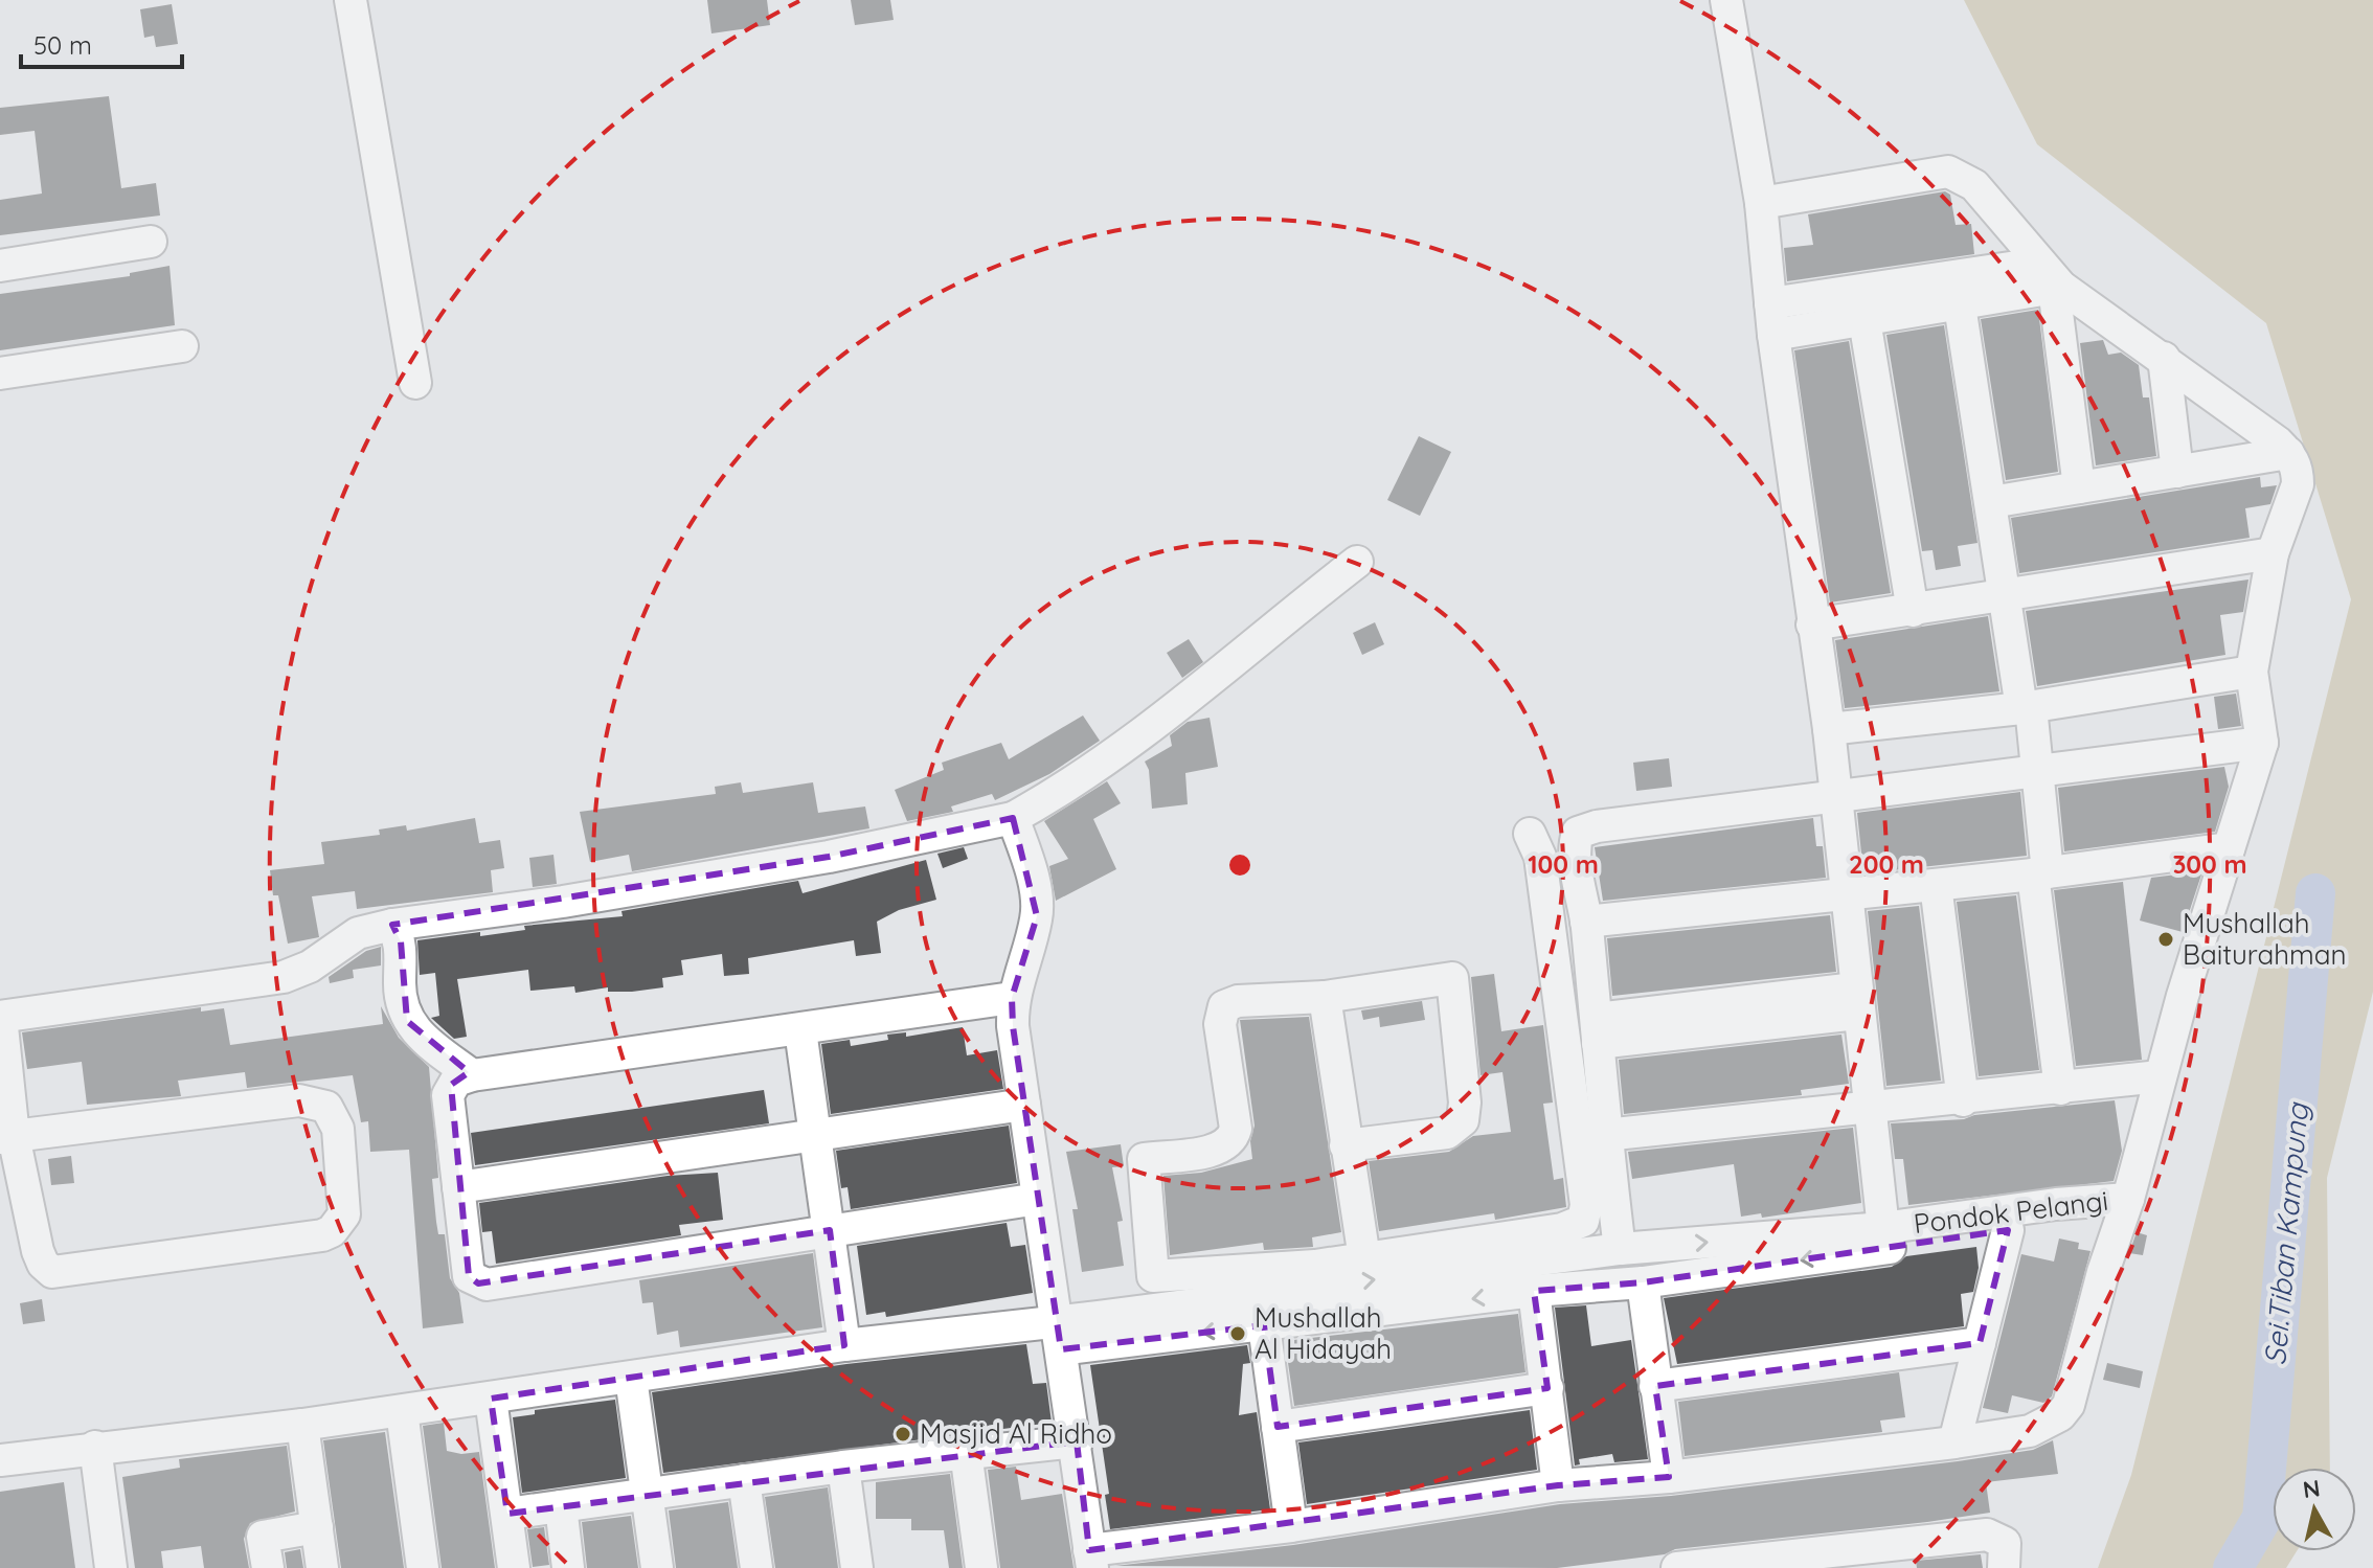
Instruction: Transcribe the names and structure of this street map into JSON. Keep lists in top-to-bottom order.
{
  "streets": {
    "street": ["Pondok Pelangi"]
  },
  "water": ["Sei.Tiban Kampung"],
  "places": ["Mushallah Baiturahman", "Mushallah Al Hidayah", "Masjid Al Ridho"],
  "scale_bar": "50 m",
  "north": "top",
  "rings": ["100 m", "200 m", "300 m"]
}
